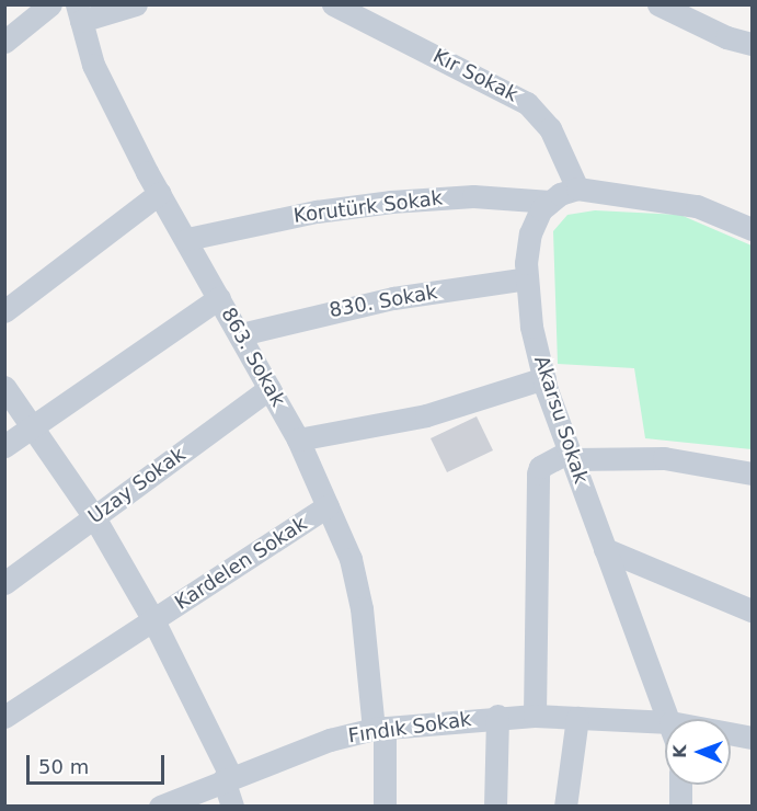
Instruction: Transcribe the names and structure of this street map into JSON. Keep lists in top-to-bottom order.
{
  "streets": {
    "street": [
      "Kır Sokak",
      "Korutürk Sokak",
      "830. Sokak",
      "863. Sokak",
      "Akarsu Sokak",
      "Uzay Sokak",
      "Kardelen Sokak",
      "Fındık Sokak"
    ]
  },
  "crossings": [
    ["Korutürk Sokak", "863. Sokak"],
    ["Korutürk Sokak", "Akarsu Sokak"],
    ["830. Sokak", "863. Sokak"],
    ["830. Sokak", "Akarsu Sokak"],
    ["863. Sokak", "Uzay Sokak"],
    ["863. Sokak", "Kardelen Sokak"],
    ["863. Sokak", "Fındık Sokak"],
    ["Uzay Sokak", "Kardelen Sokak"],
    ["Kardelen Sokak", "Fındık Sokak"]
  ],
  "scale_bar": "50 m",
  "north": "left"
}
